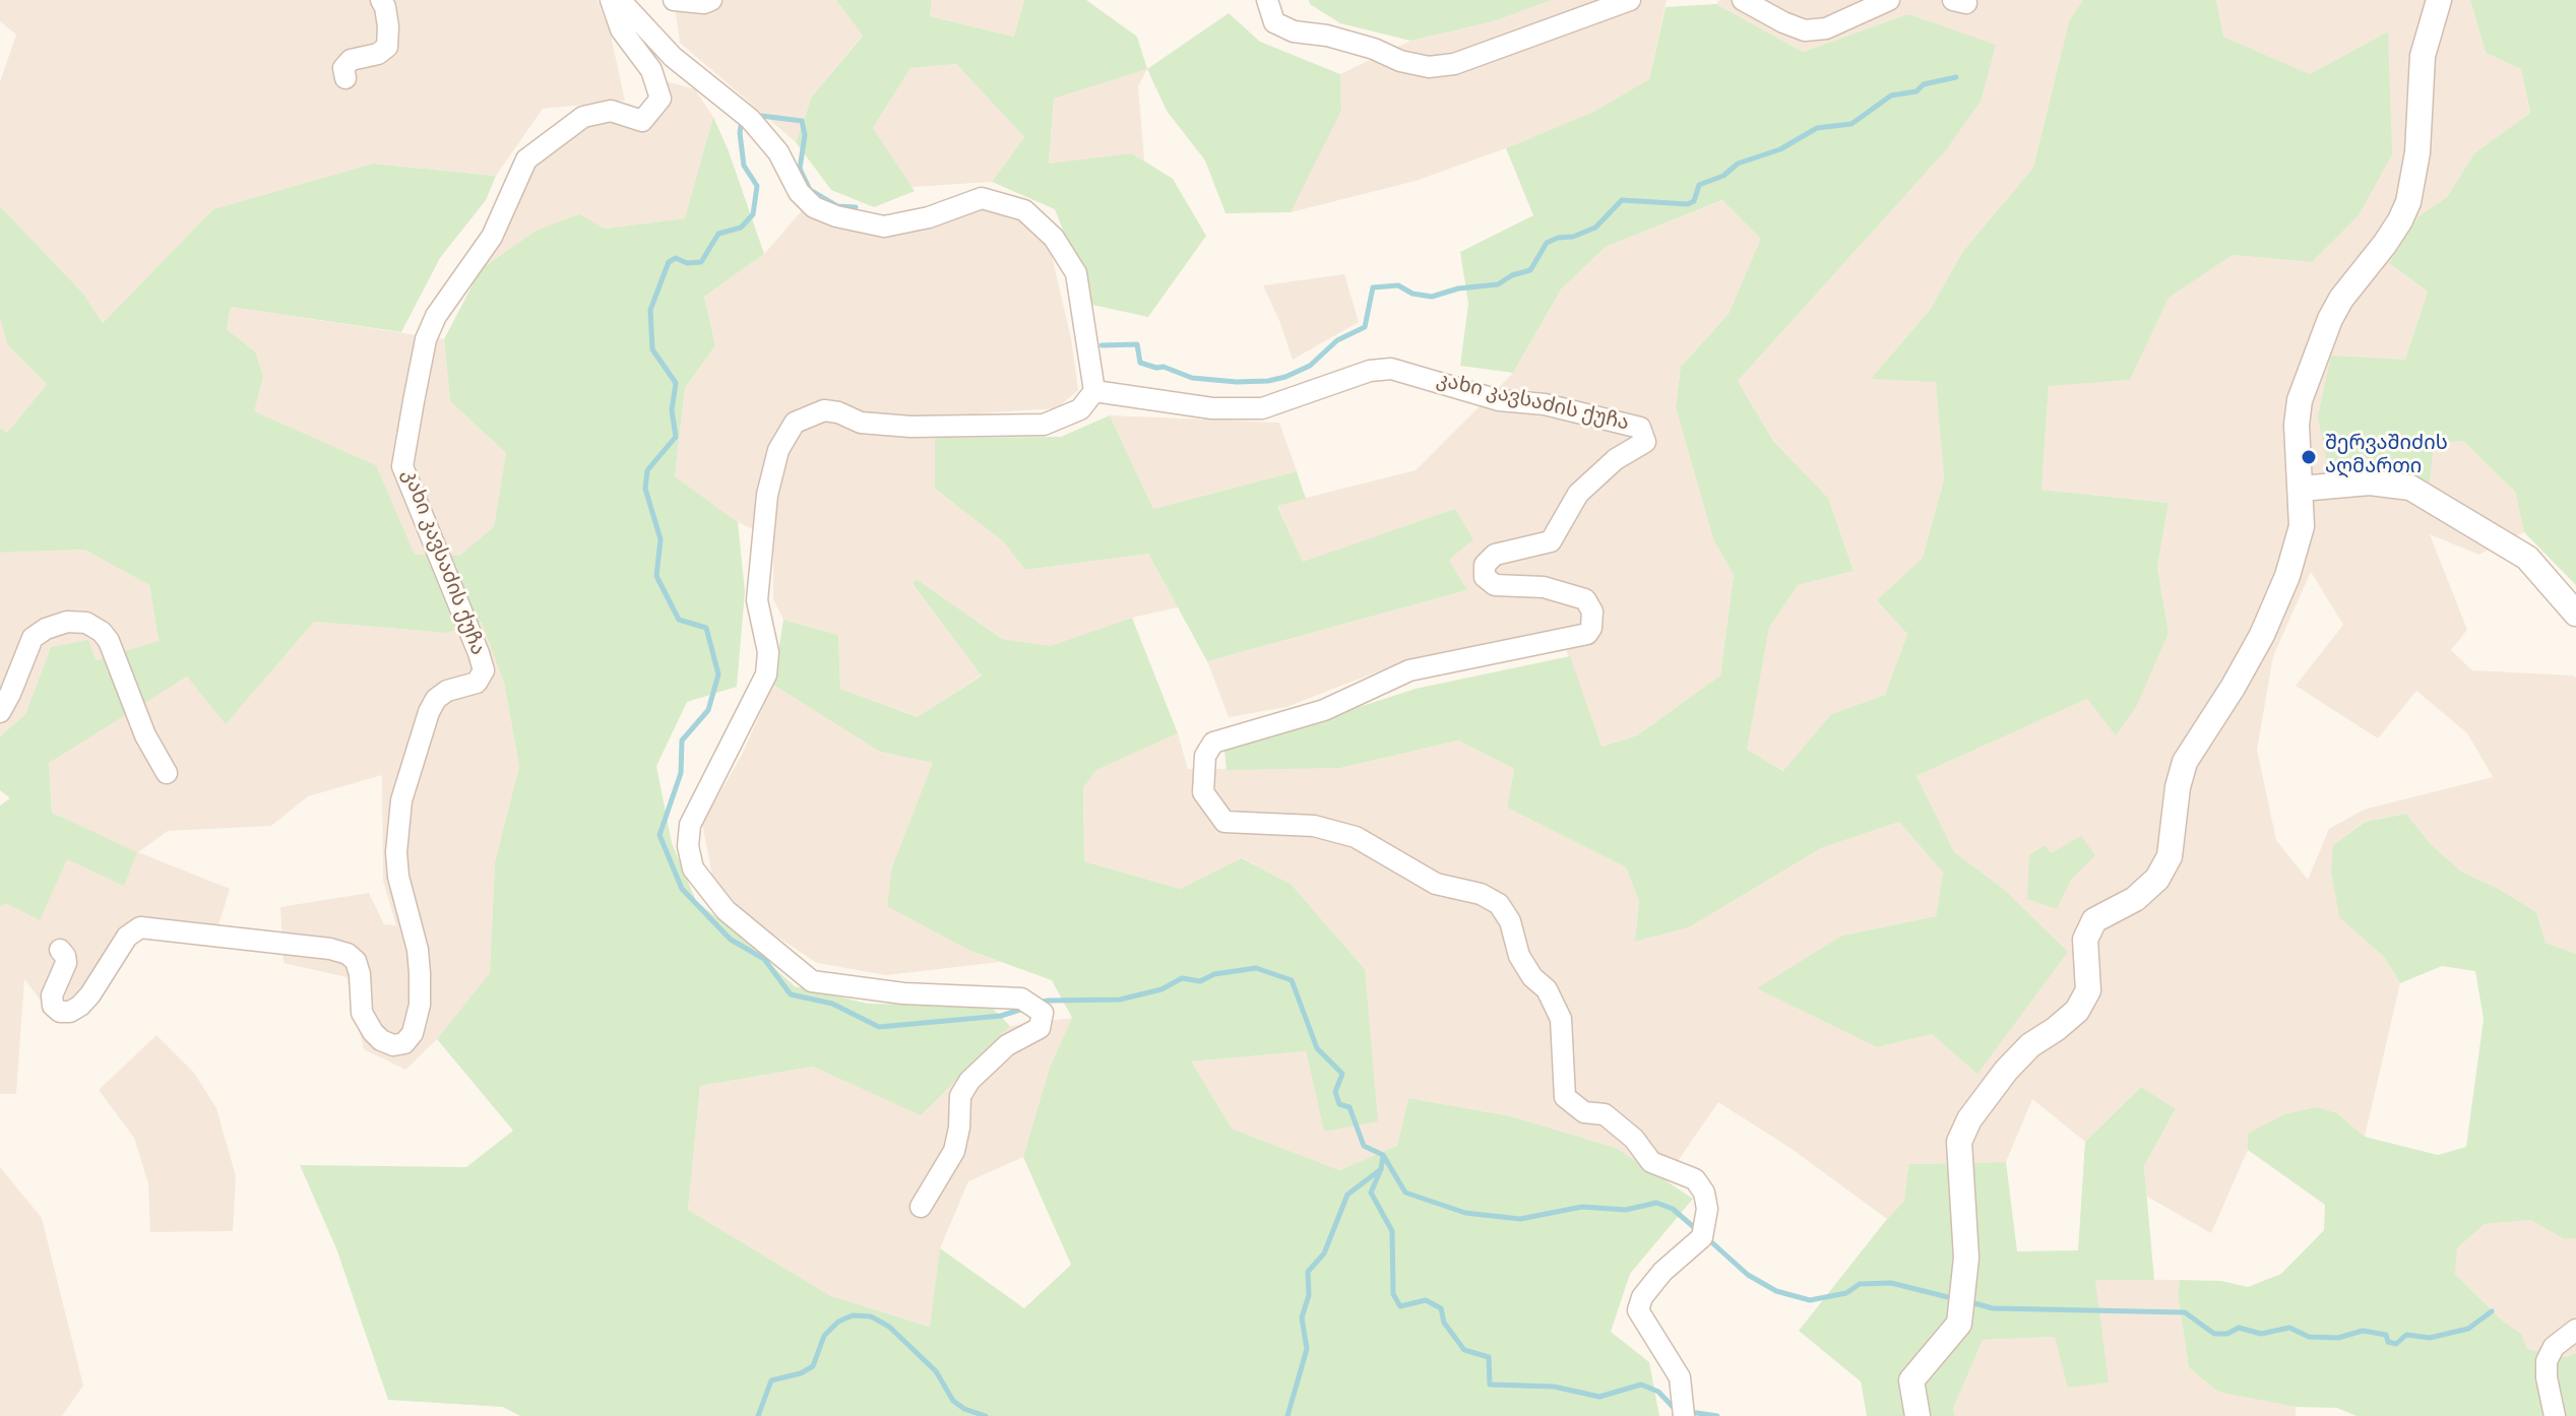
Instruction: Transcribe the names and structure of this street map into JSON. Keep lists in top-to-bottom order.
{
  "streets": {
    "street": ["კახი კავსაძის ქუჩა"]
  },
  "places": ["შერვაშიძის აღმართი"]
}
